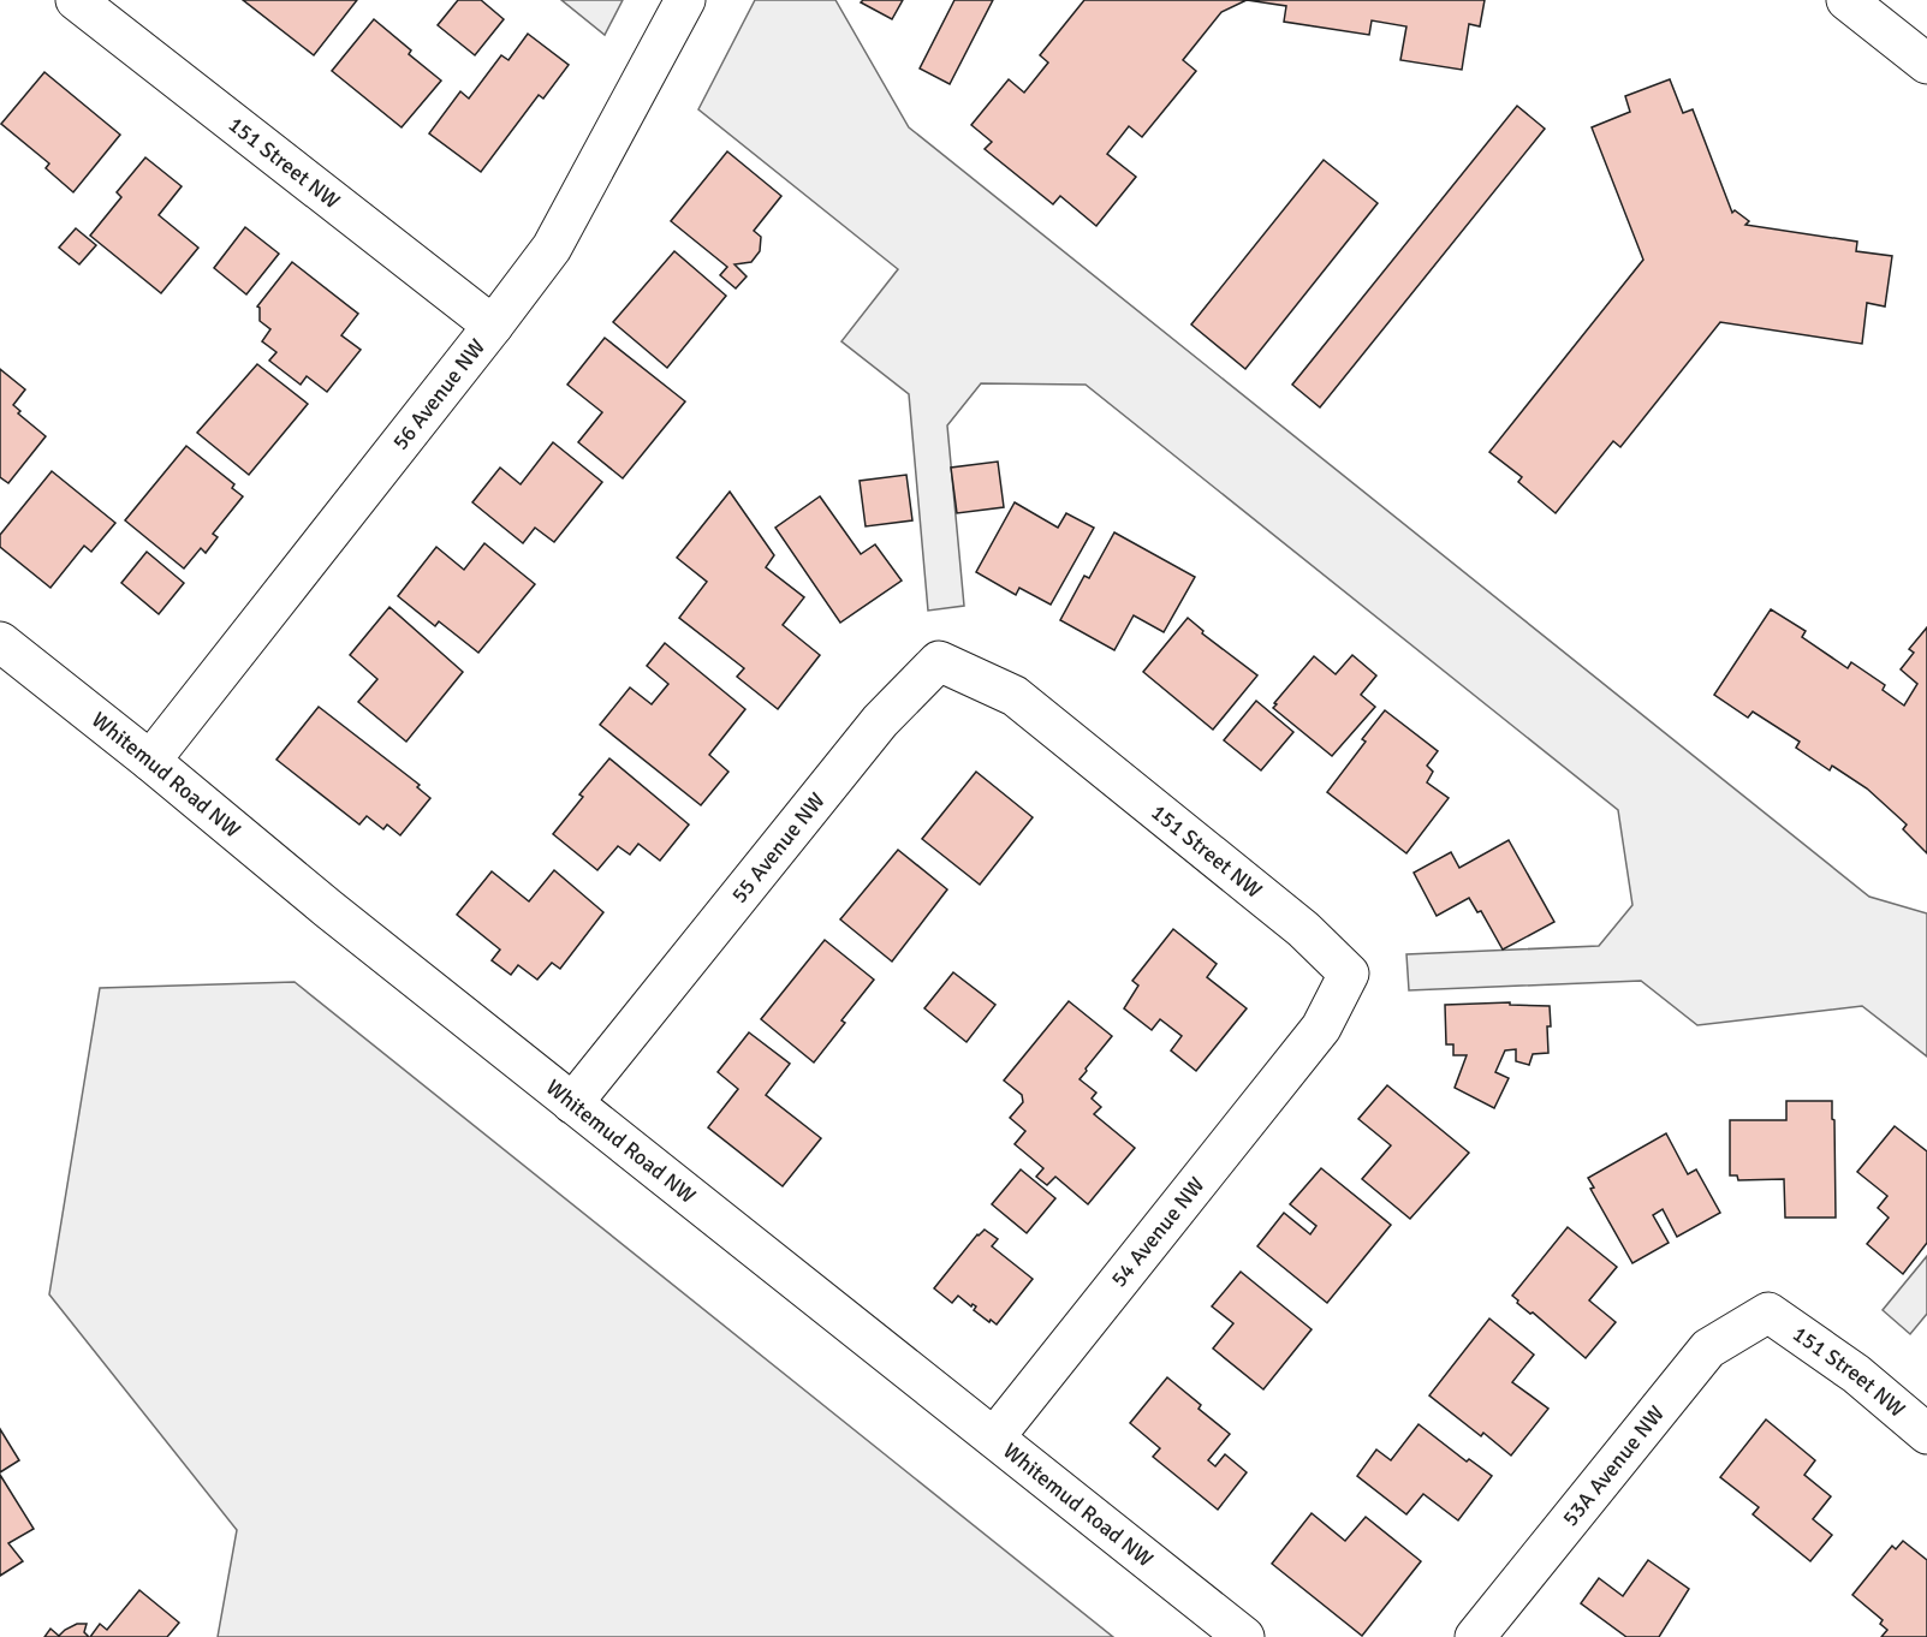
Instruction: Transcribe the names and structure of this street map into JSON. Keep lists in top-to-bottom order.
{
  "streets": {
    "street": [
      "151 Street NW",
      "56 Avenue NW",
      "Whitemud Road NW",
      "55 Avenue NW",
      "54 Avenue NW",
      "53A Avenue NW"
    ]
  },
  "crossings": [
    ["151 Street NW", "56 Avenue NW"],
    ["151 Street NW", "55 Avenue NW"],
    ["151 Street NW", "54 Avenue NW"],
    ["151 Street NW", "53A Avenue NW"],
    ["56 Avenue NW", "Whitemud Road NW"],
    ["Whitemud Road NW", "55 Avenue NW"],
    ["Whitemud Road NW", "54 Avenue NW"]
  ]
}
